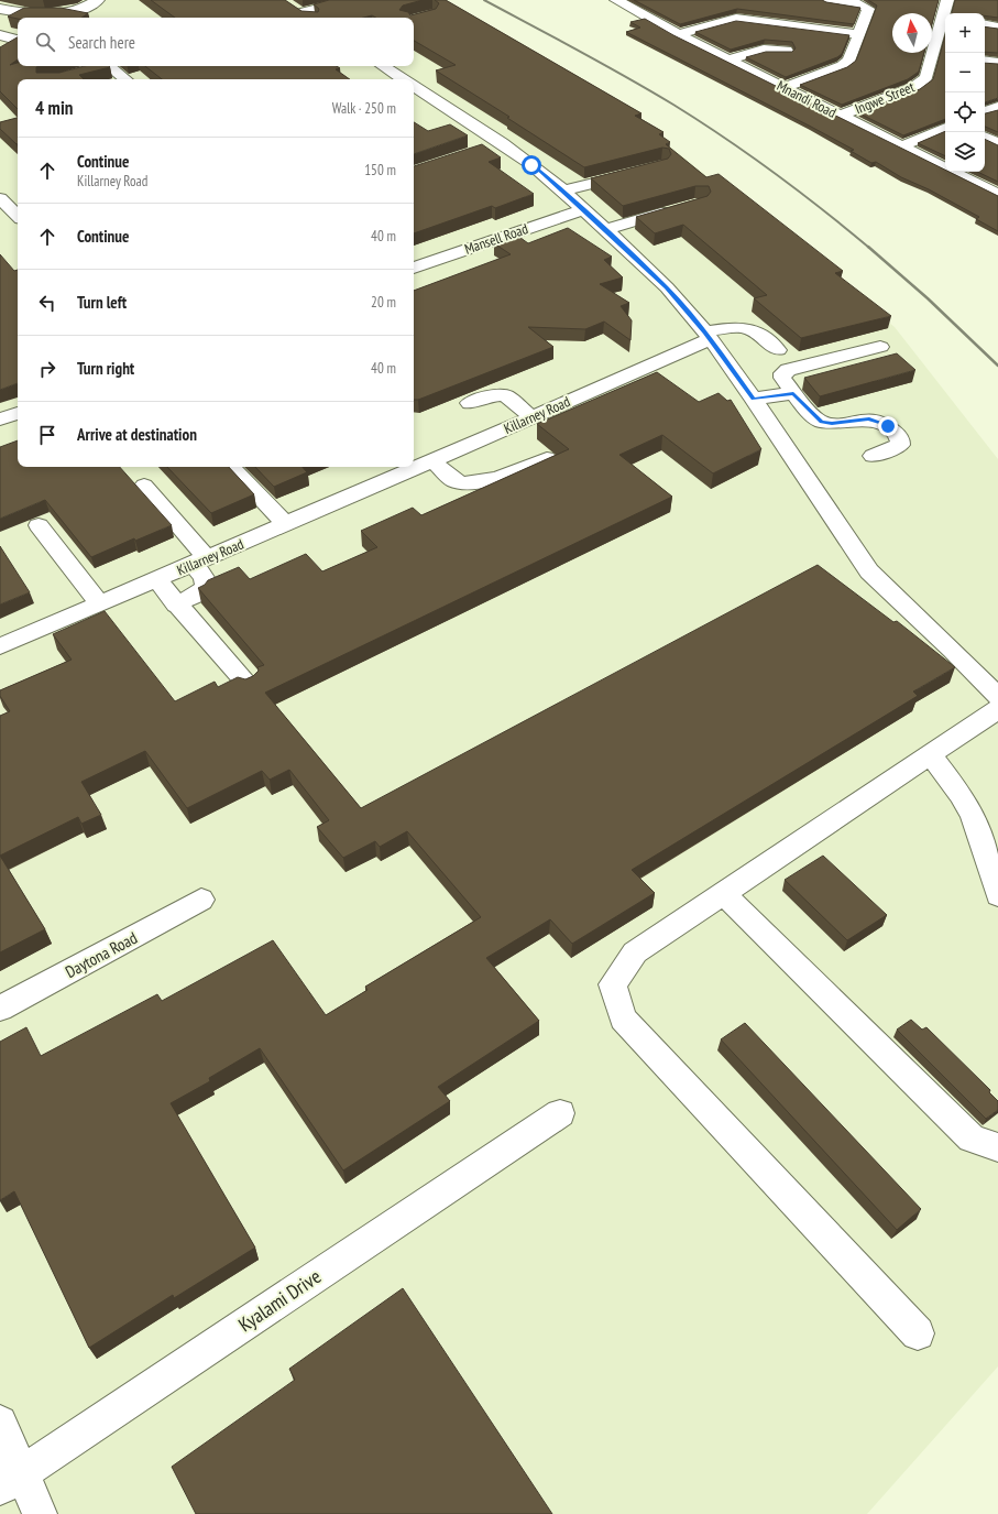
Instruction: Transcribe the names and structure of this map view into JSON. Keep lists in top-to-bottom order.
{
  "streets": {
    "street": [
      "Ingwe Street",
      "Mnandi Road",
      "Mansell Road",
      "Killarney Road",
      "Daytona Road",
      "Kyalami Drive"
    ]
  },
  "crossings": [
    ["Ingwe Street", "Mnandi Road"]
  ],
  "north": "top",
  "page": {
    "map_buttons": ["+", "−"],
    "search": "Search here",
    "heading": ["4 min", "Walk · 250 m"],
    "list": [
      ["Continue", "Killarney Road", "150 m"],
      ["Continue", "40 m"],
      ["Turn left", "20 m"],
      ["Turn right", "40 m"],
      "Arrive at destination"
    ]
  }
}
